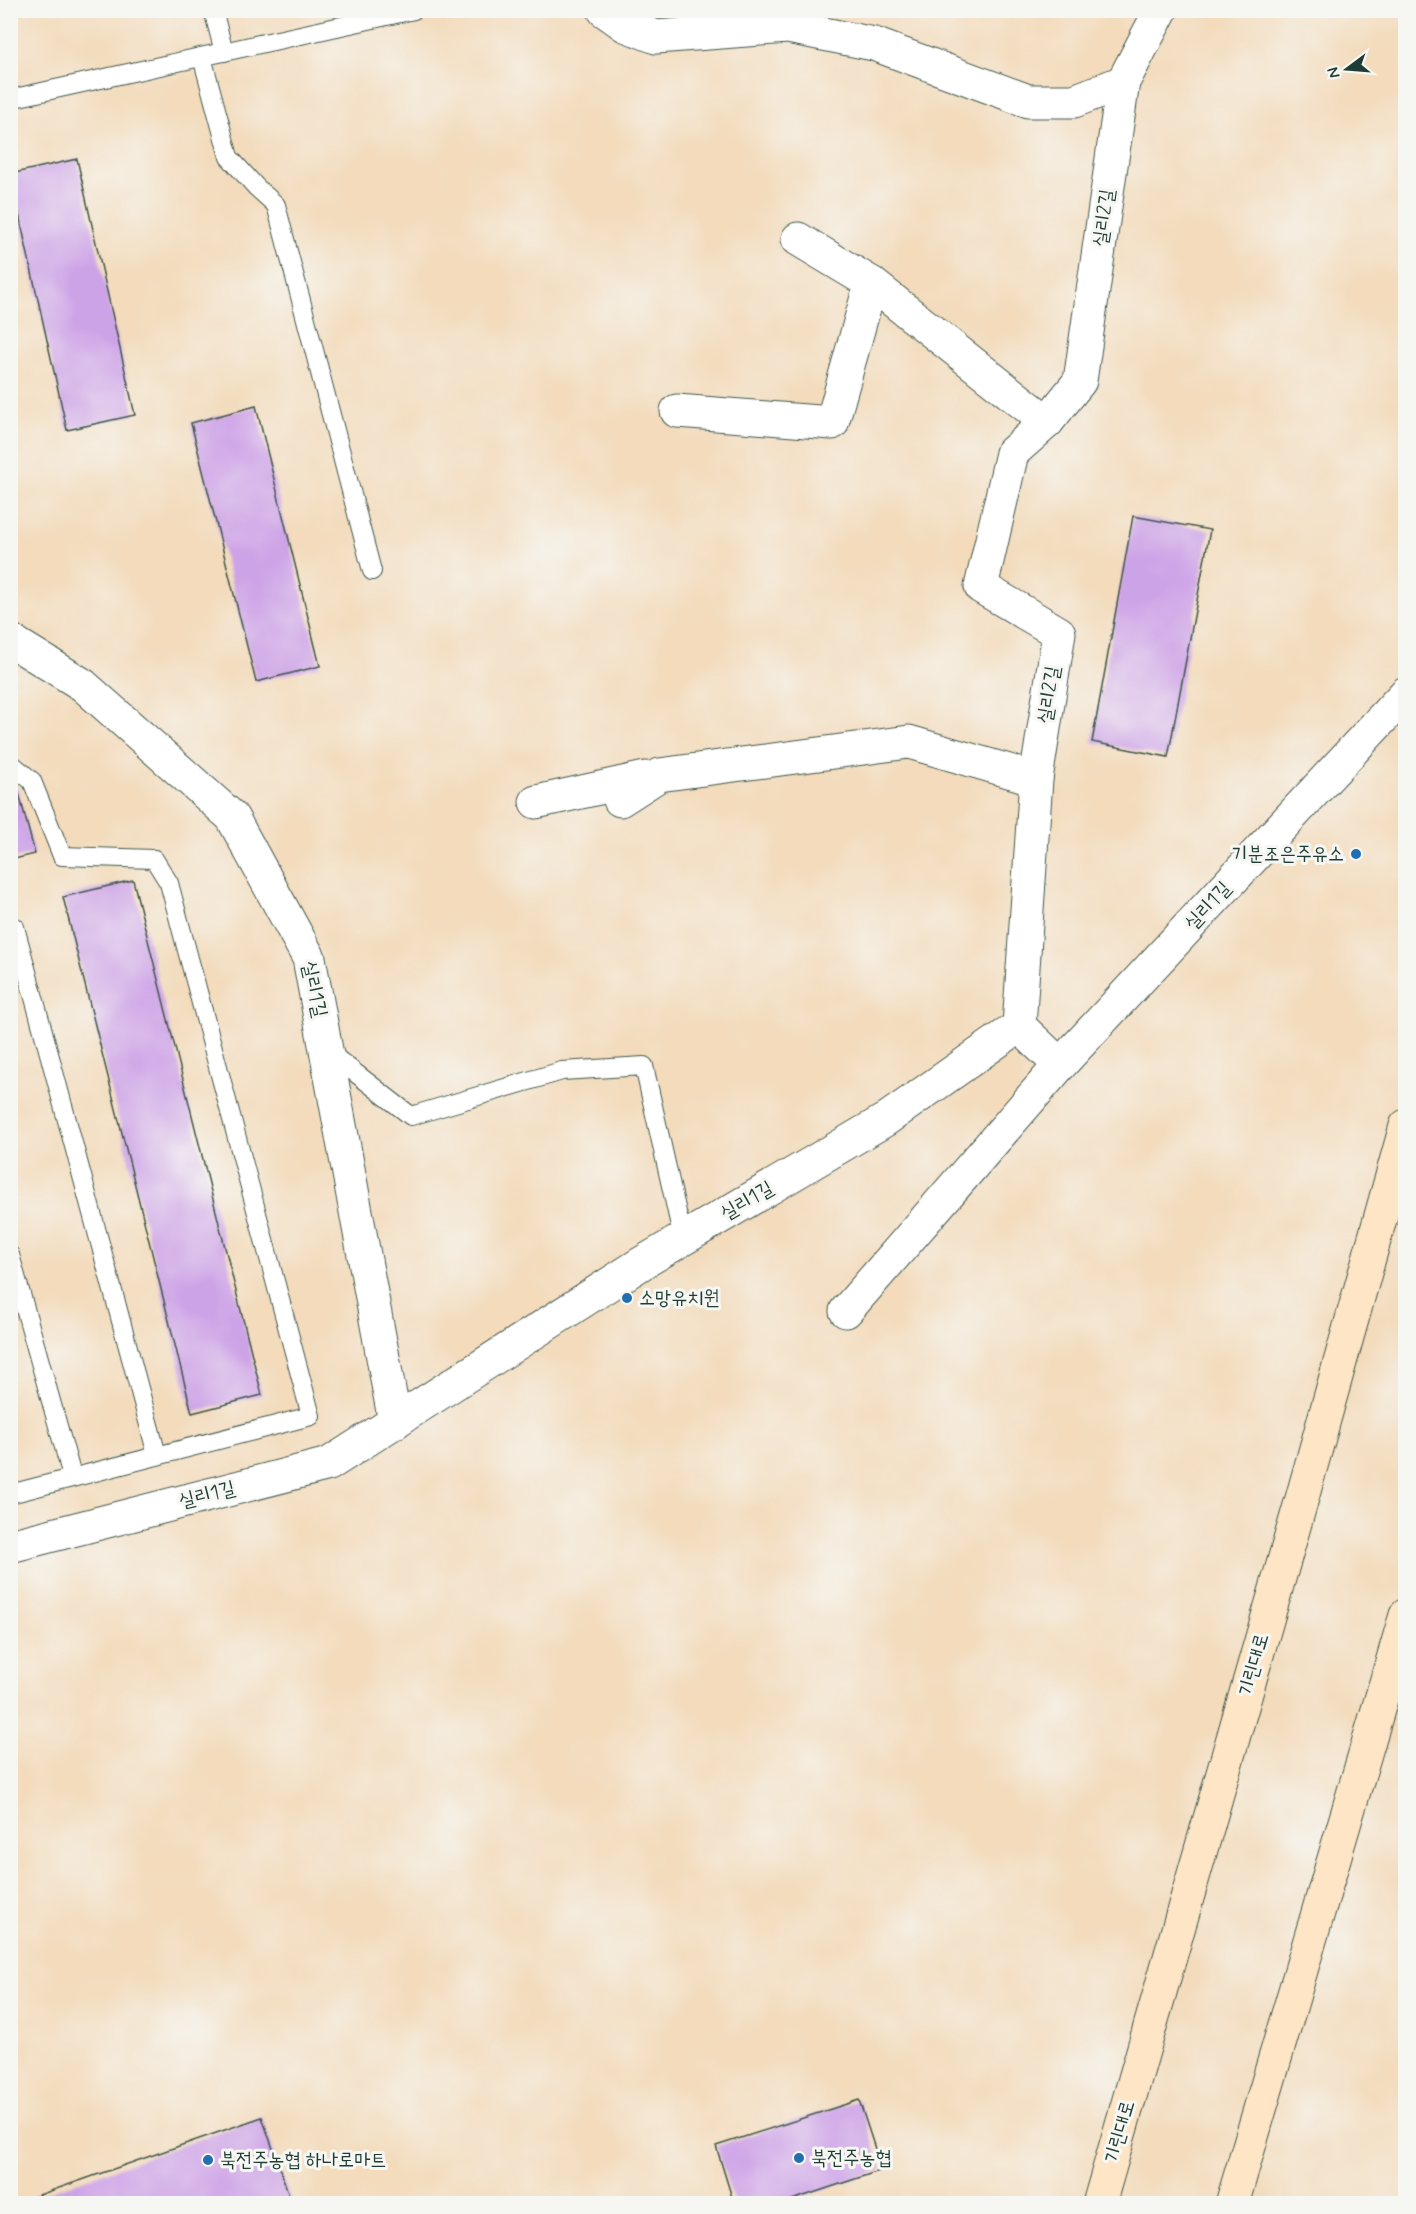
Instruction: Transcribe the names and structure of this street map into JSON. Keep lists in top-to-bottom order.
{
  "streets": {
    "street": ["실리2길", "실리1길", "기린대로"]
  },
  "crossings": [
    ["실리2길", "실리1길"]
  ],
  "places": [
    "기분조은주유소",
    "소망유치원",
    "북전주농협",
    "북전주농협 하나로마트"
  ],
  "north": "left"
}
